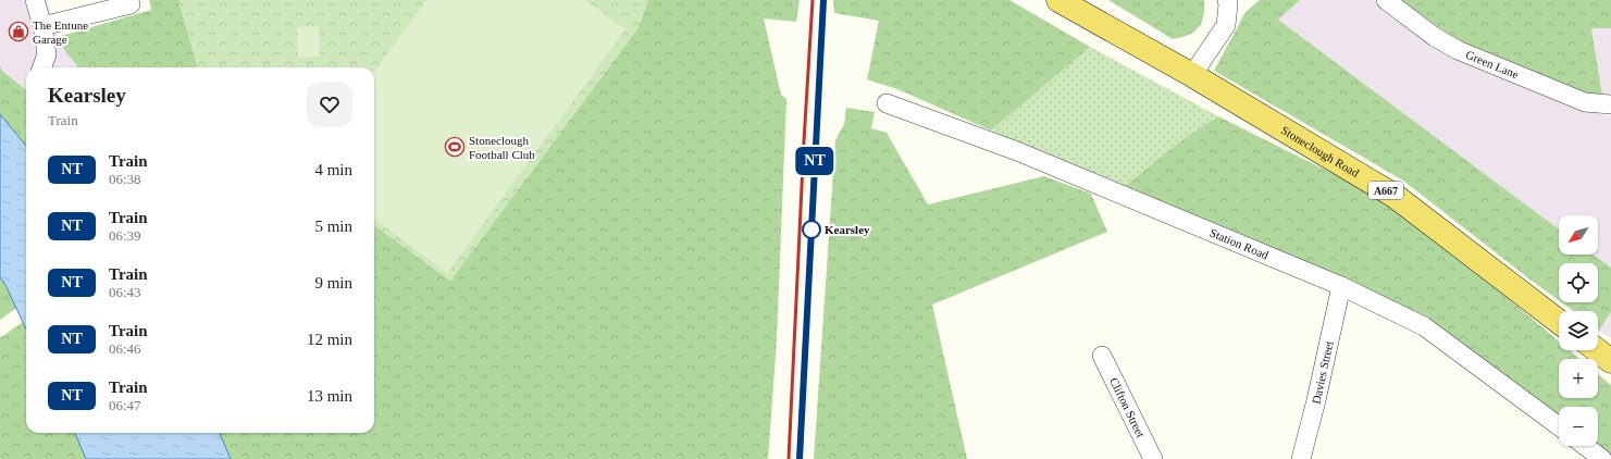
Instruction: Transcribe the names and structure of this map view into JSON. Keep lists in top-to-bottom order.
{
  "streets": {
    "main road": ["Stoneclough Road", "A667"],
    "street": [
      "Green Lane",
      "Station Road",
      "Davies Street",
      "Clifton Street"
    ]
  },
  "crossings": [
    ["Station Road", "Davies Street"]
  ],
  "places": {
    "shop": ["The Entune Garage"],
    "sports": ["Stoneclough Football Club"],
    "other": ["Kearsley"]
  },
  "north": "bottom left",
  "page": {
    "on_map": "NT",
    "heading": ["Kearsley", "Train"],
    "list": [
      {
        "mark": "NT",
        "name": "Train",
        "note": "06:38",
        "value": "4 min"
      },
      {
        "mark": "NT",
        "name": "Train",
        "note": "06:39",
        "value": "5 min"
      },
      {
        "mark": "NT",
        "name": "Train",
        "note": "06:43",
        "value": "9 min"
      },
      {
        "mark": "NT",
        "name": "Train",
        "note": "06:46",
        "value": "12 min"
      },
      {
        "mark": "NT",
        "name": "Train",
        "note": "06:47",
        "value": "13 min"
      }
    ],
    "map_buttons": ["+", "−"]
  }
}
